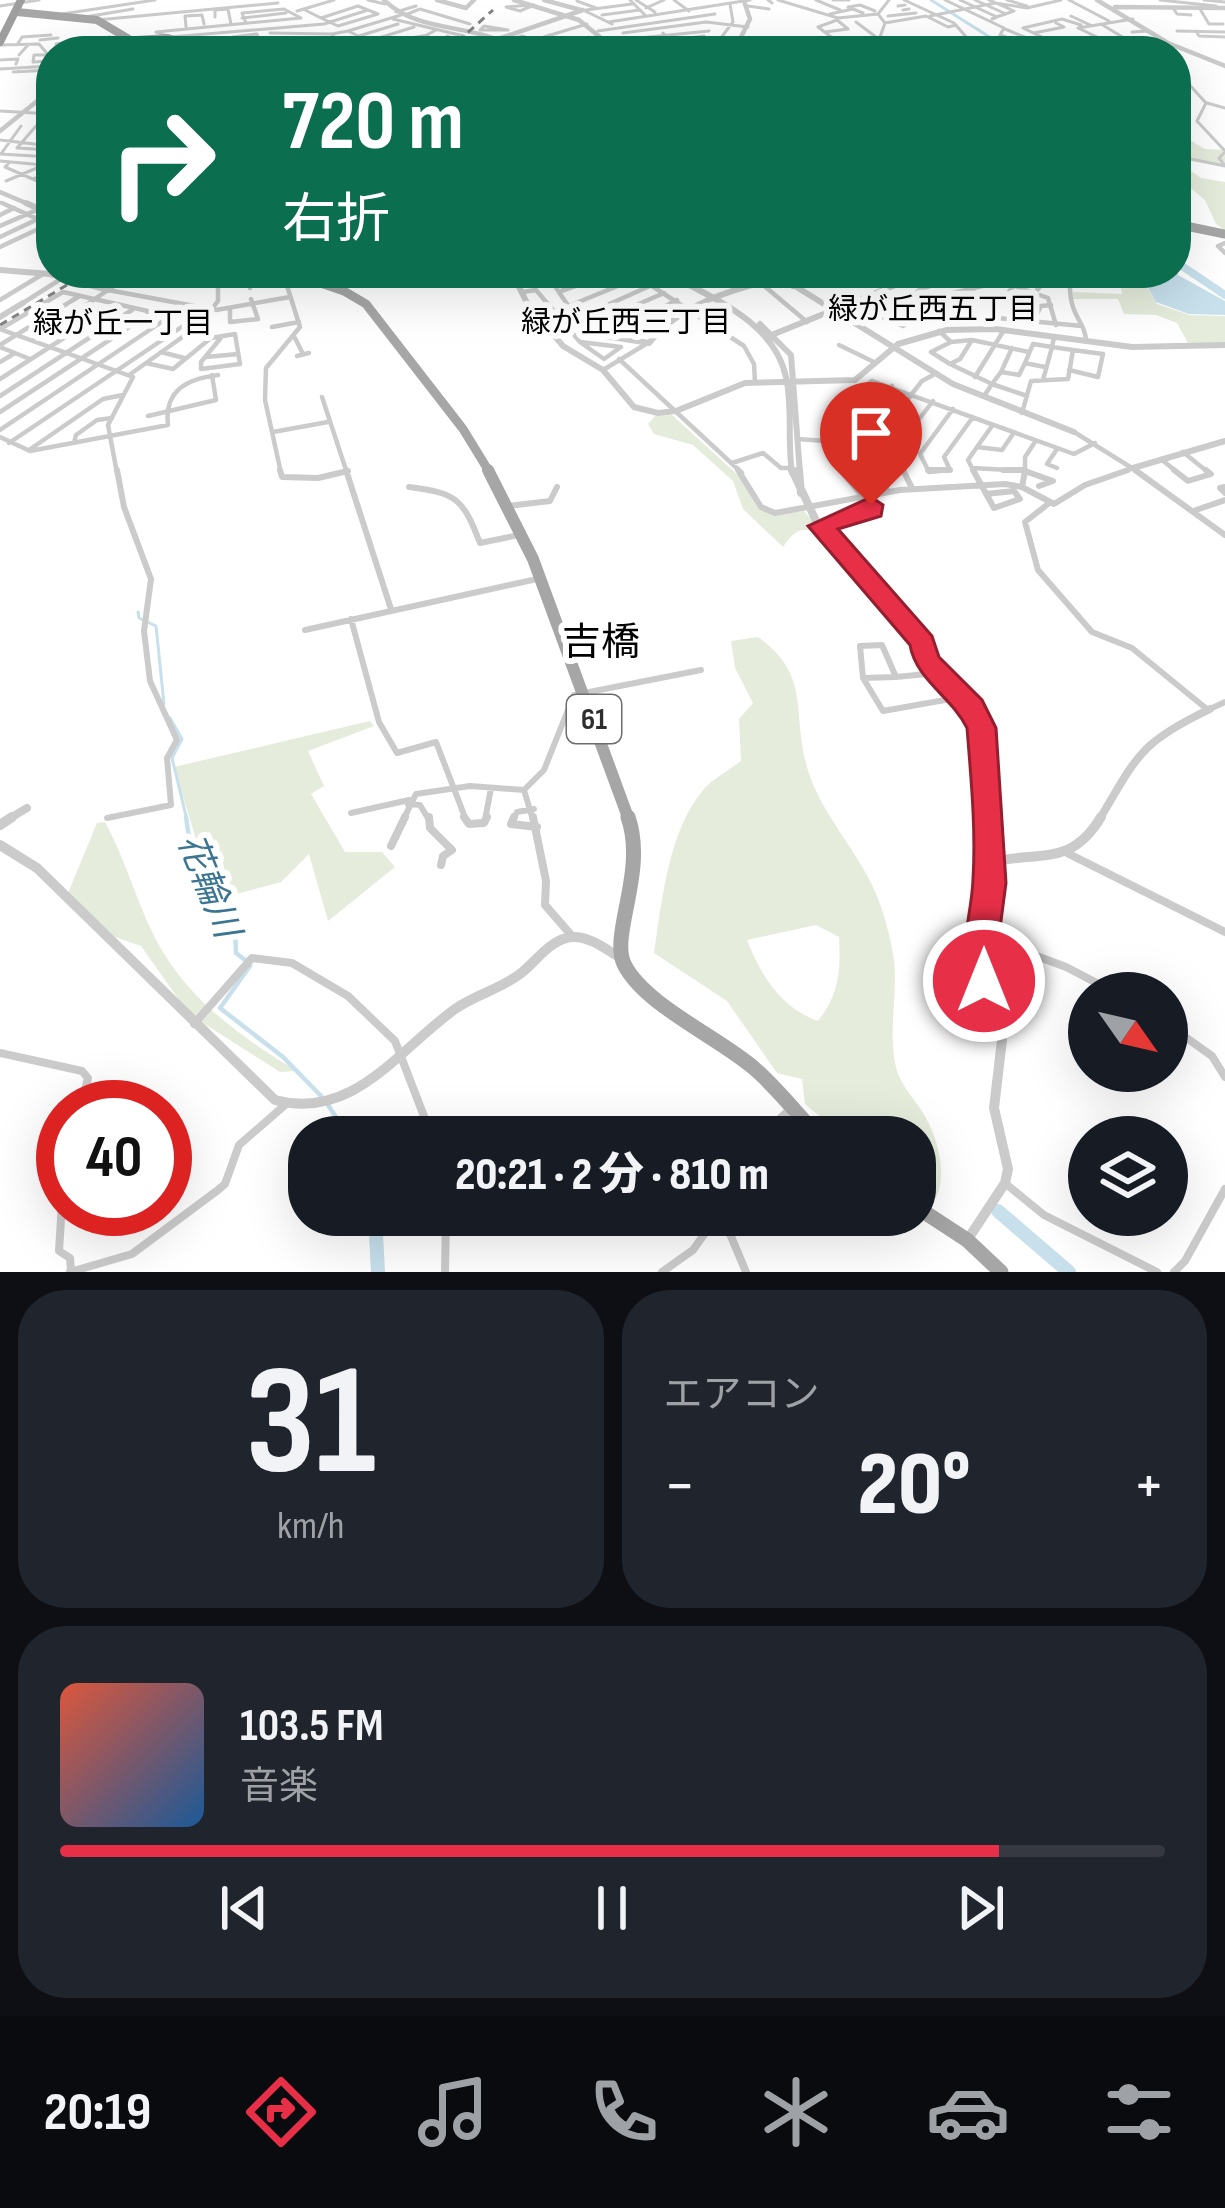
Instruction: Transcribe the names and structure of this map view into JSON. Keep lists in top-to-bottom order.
{
  "streets": {
    "main road": ["61"]
  },
  "districts": [
    "緑が丘西五丁目",
    "緑が丘西三丁目",
    "緑が丘一丁目",
    "吉橋"
  ],
  "water": ["花輪川"],
  "north": "bottom right",
  "page": {
    "turn": ["720 m", "右折"],
    "limit": "40",
    "trip": "20:21 · 2 分 · 810 m",
    "tile": [
      ["31", "km/h"],
      "エアコン"
    ],
    "heat": ["−", "20°", "+"],
    "song": ["103.5 FM", "音楽"],
    "tabs": "20:19"
  }
}
